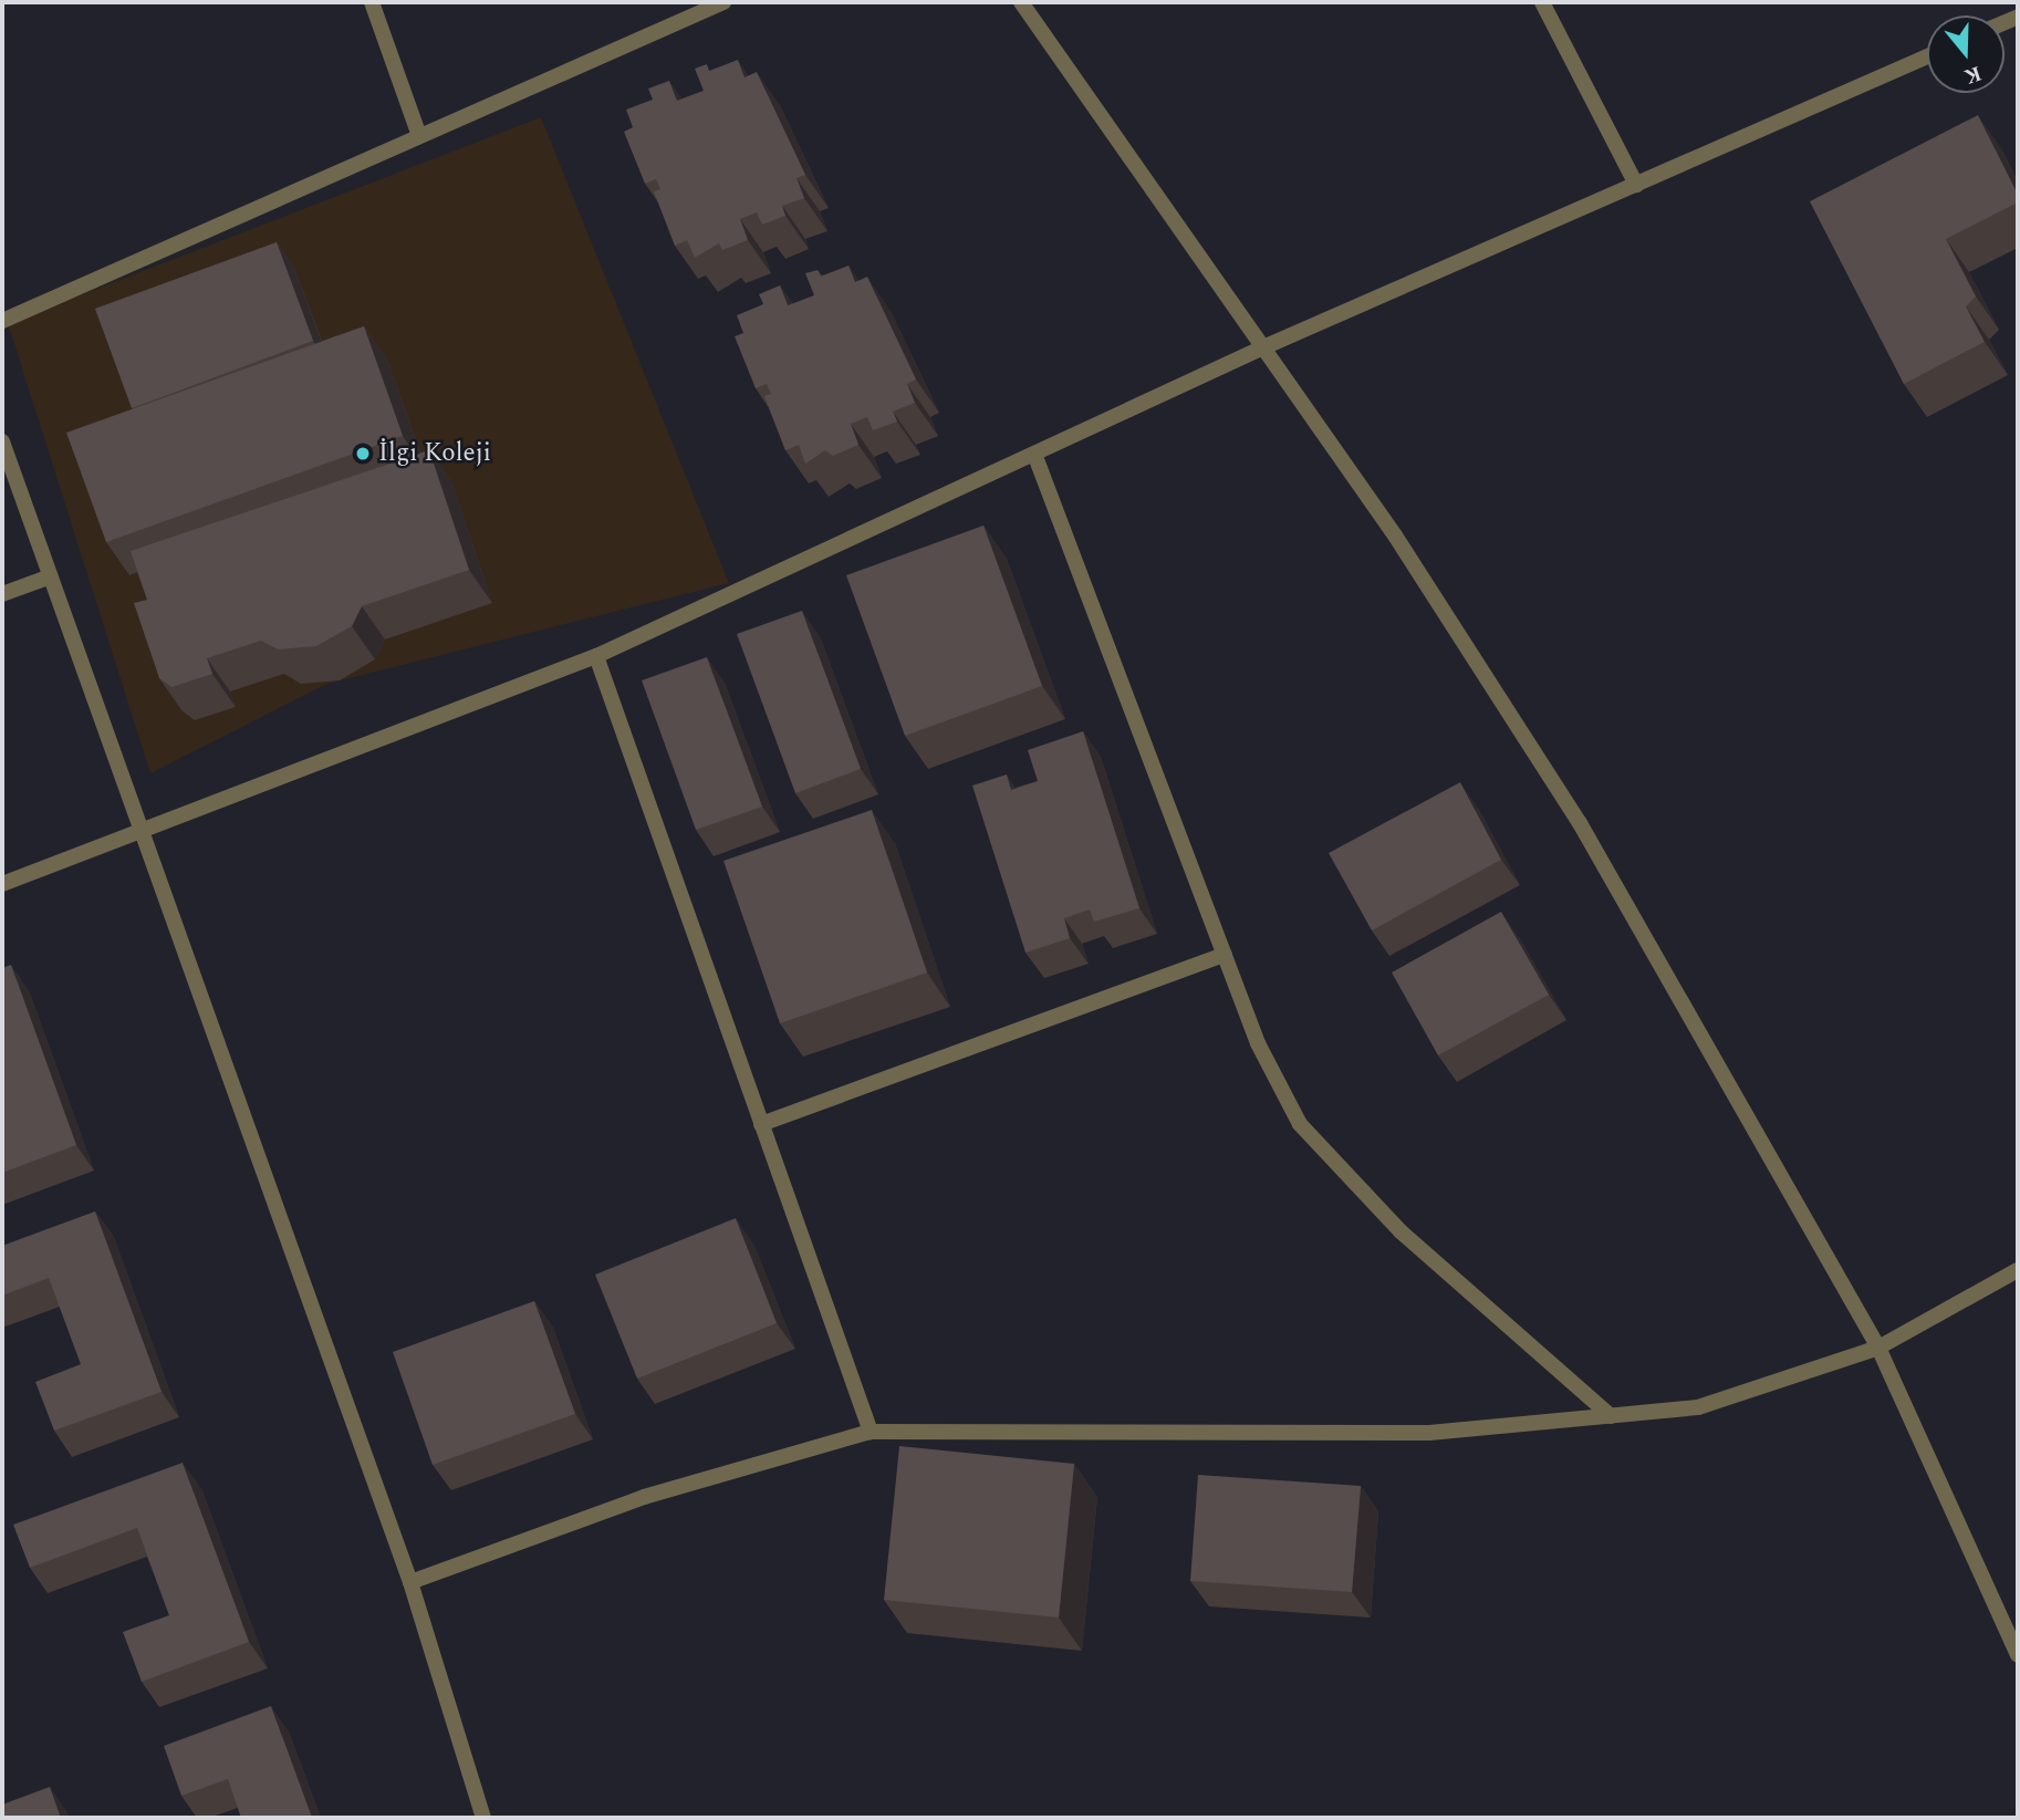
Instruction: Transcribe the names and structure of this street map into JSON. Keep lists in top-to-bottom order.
{
  "places": ["İlgi Koleji"],
  "north": "bottom"
}
